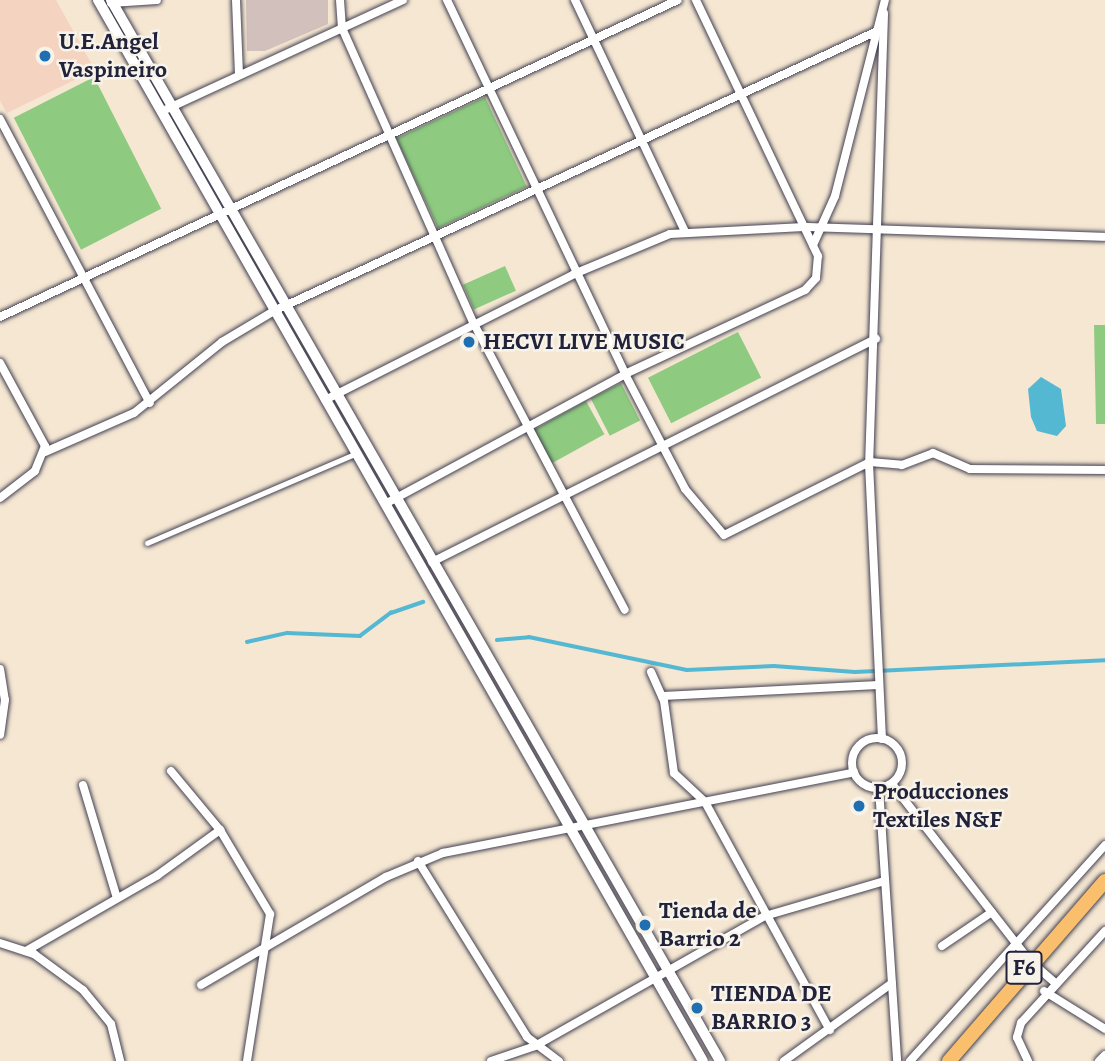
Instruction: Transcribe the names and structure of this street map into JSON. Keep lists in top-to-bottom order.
{
  "streets": {
    "highway": ["F6"]
  },
  "places": [
    "U.E.Angel Vaspineiro",
    "HECVI LIVE MUSIC",
    "Producciones Textiles N&F",
    "Tienda de Barrio 2",
    "TIENDA DE BARRIO 3"
  ]
}
